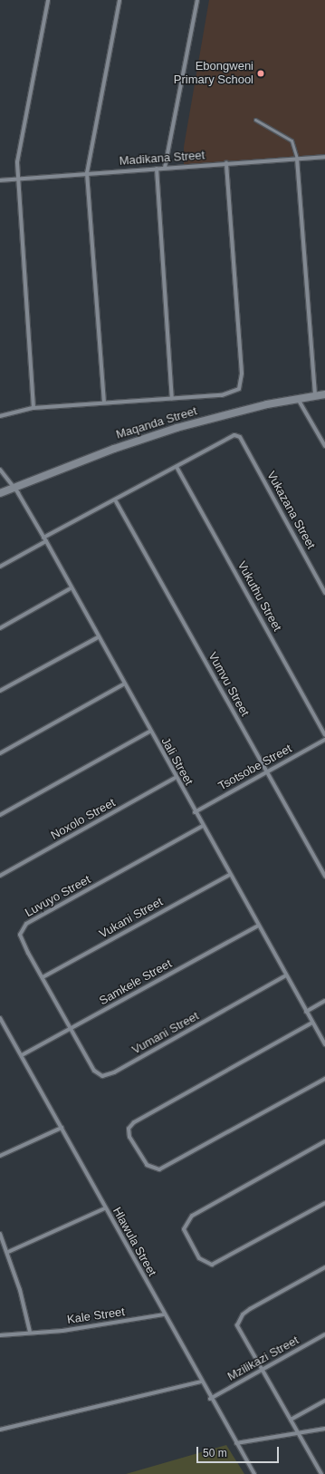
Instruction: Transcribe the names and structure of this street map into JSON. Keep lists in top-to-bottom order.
{
  "streets": {
    "street": [
      "Madikana Street",
      "Maqanda Street",
      "Vukazana Street",
      "Vukuthu Street",
      "Vumvu Street",
      "Jali Street",
      "Tsotsobe Street",
      "Noxolo Street",
      "Luvuyo Street",
      "Vukani Street",
      "Samkele Street",
      "Vumani Street",
      "Hlawula Street",
      "Kale Street",
      "Mzilikazi Street"
    ]
  },
  "crossings": [
    ["Maqanda Street", "Jali Street"],
    ["Vukazana Street", "Vukuthu Street"],
    ["Vumvu Street", "Tsotsobe Street"],
    ["Jali Street", "Tsotsobe Street"],
    ["Jali Street", "Noxolo Street"],
    ["Jali Street", "Luvuyo Street"],
    ["Jali Street", "Vukani Street"],
    ["Jali Street", "Samkele Street"],
    ["Jali Street", "Vumani Street"],
    ["Luvuyo Street", "Vukani Street"],
    ["Luvuyo Street", "Samkele Street"],
    ["Luvuyo Street", "Vumani Street"],
    ["Samkele Street", "Vumani Street"],
    ["Samkele Street", "Hlawula Street"],
    ["Hlawula Street", "Kale Street"],
    ["Hlawula Street", "Mzilikazi Street"]
  ],
  "places": ["Ebongweni Primary School"],
  "scale_bar": "50 m"
}
